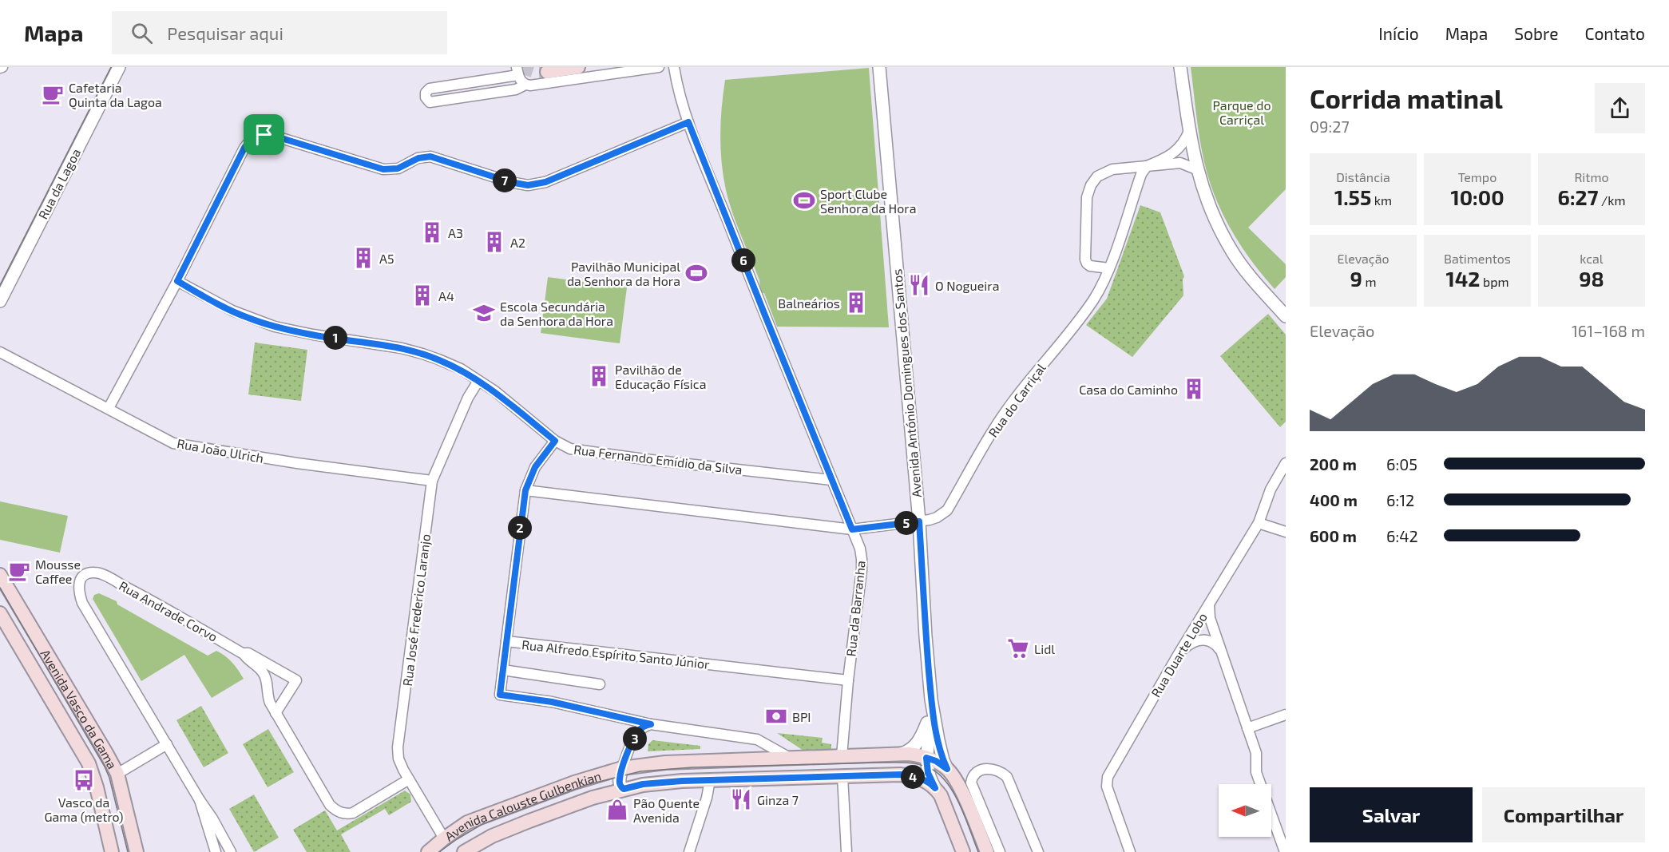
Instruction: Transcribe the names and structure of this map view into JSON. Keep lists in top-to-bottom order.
{
  "streets": {
    "main road": ["Avenida Vasco da Gama", "Avenida Calouste Gulbenkian"],
    "street": [
      "Rua da Lagoa",
      "Avenida António Domingues dos Santos",
      "Rua do Carriçal",
      "Rua João Ulrich",
      "Rua Fernando Emídio da Silva",
      "Rua da Barranha",
      "Rua José Frederico Laranjo",
      "Rua Andrade Corvo",
      "Rua Alfredo Espírito Santo Júnior",
      "Rua Duarte Lobo"
    ]
  },
  "crossings": [
    ["Avenida António Domingues dos Santos", "Rua do Carriçal"],
    ["Avenida António Domingues dos Santos", "Avenida Calouste Gulbenkian"],
    ["Rua João Ulrich", "Rua José Frederico Laranjo"],
    ["Rua Fernando Emídio da Silva", "Rua da Barranha"],
    ["Rua Fernando Emídio da Silva", "Rua José Frederico Laranjo"],
    ["Rua Fernando Emídio da Silva", "Rua Alfredo Espírito Santo Júnior"],
    ["Rua da Barranha", "Rua Alfredo Espírito Santo Júnior"],
    ["Rua da Barranha", "Avenida Calouste Gulbenkian"],
    ["Rua José Frederico Laranjo", "Rua Andrade Corvo"],
    ["Rua José Frederico Laranjo", "Avenida Calouste Gulbenkian"]
  ],
  "parks": ["Parque do Carriçal"],
  "places": {
    "cafe": ["Cafetaria Quinta da Lagoa", "Mousse Caffee"],
    "sports": ["Sport Clube Senhora da Hora", "Pavilhão Municipal da Senhora da Hora"],
    "building": [
      "A3",
      "A2",
      "A5",
      "A4",
      "Balneários",
      "Pavilhão de Educação Física",
      "Casa do Caminho"
    ],
    "restaurant": ["O Nogueira", "Ginza 7"],
    "school or university": ["Escola Secundária da Senhora da Hora"],
    "supermarket": ["Lidl"],
    "bank": ["BPI"],
    "bus stop": ["Vasco da Gama (metro)"],
    "shop": ["Pão Quente Avenida"]
  },
  "north": "left",
  "page": {
    "header": "Mapa",
    "search": "Pesquisar aqui",
    "nav": [
      "Início",
      "Mapa",
      "Sobre",
      "Contato"
    ],
    "heading": ["Corrida matinal", "09:27"],
    "stats": [
      ["Distância", "1.55 km"],
      ["Tempo", "10:00"],
      ["Ritmo", "6:27 /km"],
      ["Elevação", "9 m"],
      ["Batimentos", "142 bpm"],
      ["kcal", "98"]
    ],
    "pins": [
      "7",
      "6",
      "1",
      "5",
      "2",
      "3",
      "4"
    ],
    "chart": ["Elevação", "161–168 m"],
    "list": [
      {
        "name": "200 m",
        "note": "6:05"
      },
      {
        "name": "400 m",
        "note": "6:12"
      },
      {
        "name": "600 m",
        "note": "6:42"
      }
    ],
    "buttons": ["Salvar", "Compartilhar"]
  }
}
